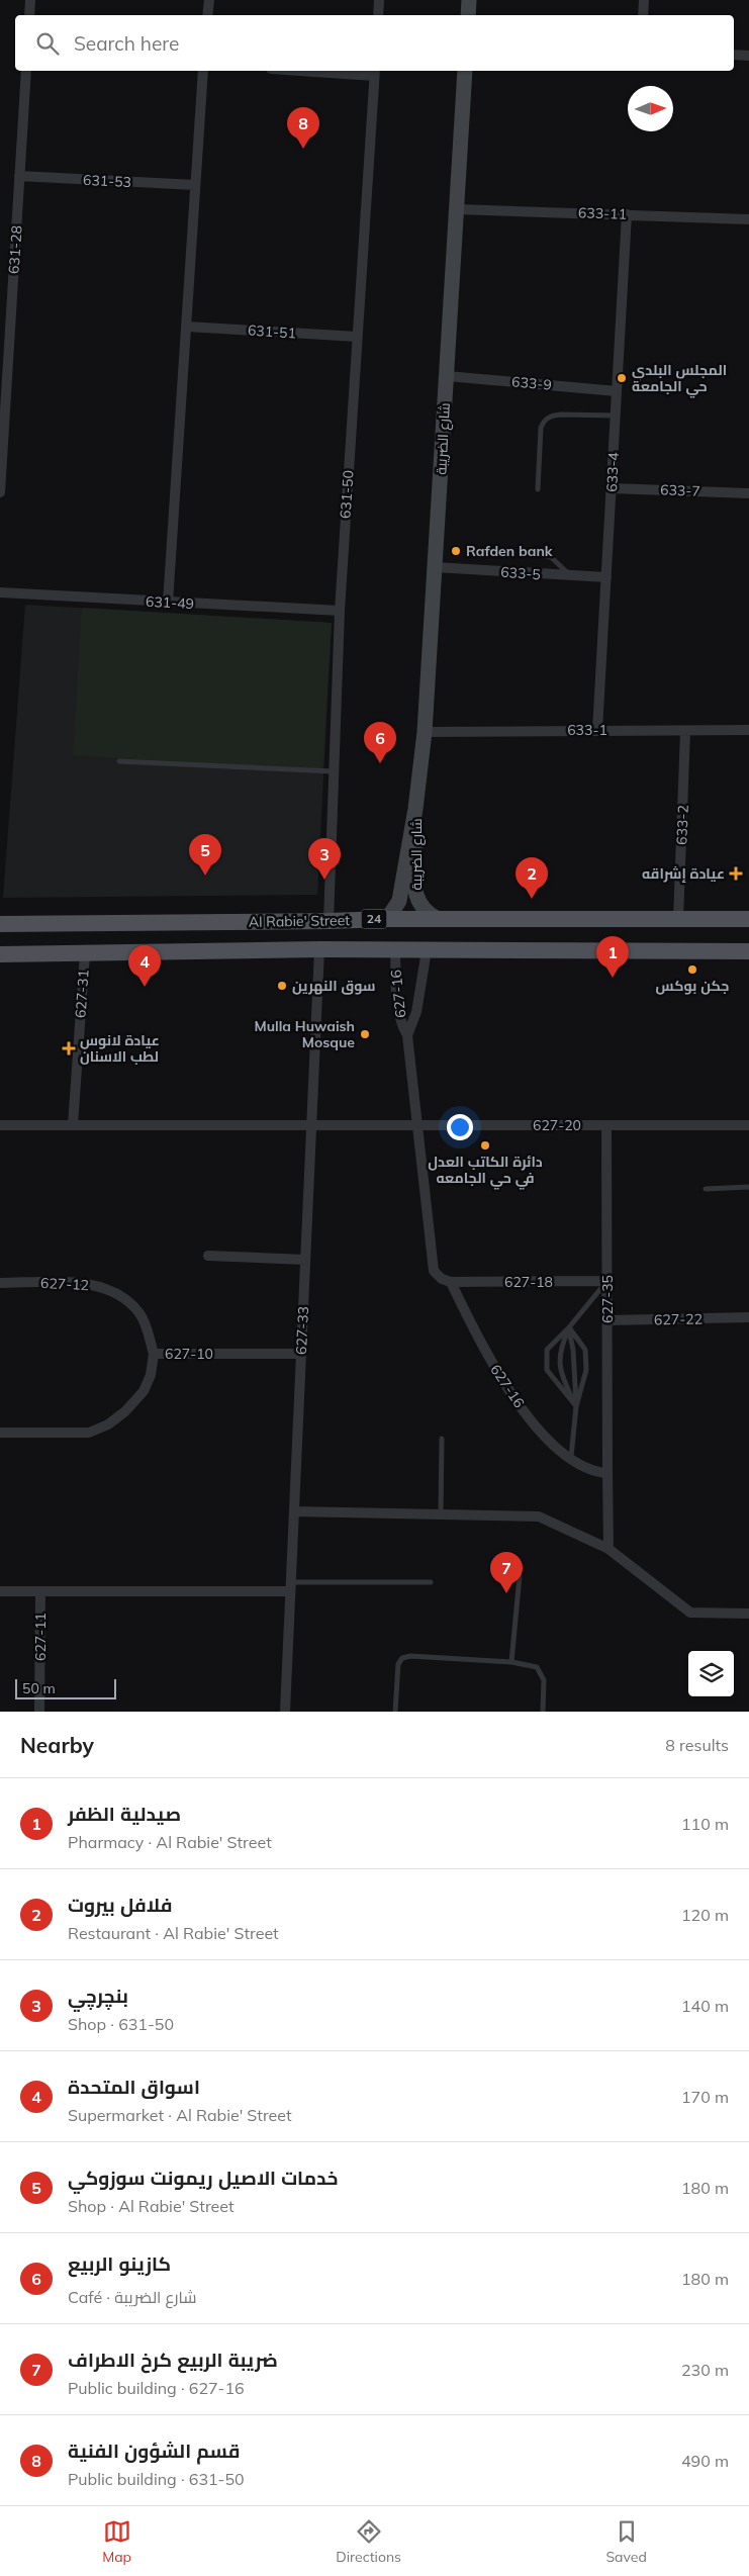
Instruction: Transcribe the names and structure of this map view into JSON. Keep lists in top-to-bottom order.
{
  "streets": {
    "main road": ["24", "Al Rabie' Street"],
    "street": [
      "631-53",
      "633-11",
      "631-28",
      "631-51",
      "633-9",
      "شارع الضريبة",
      "633-4",
      "633-7",
      "631-50",
      "633-5",
      "631-49",
      "633-1",
      "633-2",
      "627-31",
      "627-16",
      "627-20",
      "627-18",
      "627-12",
      "627-35",
      "627-22",
      "627-33",
      "627-10",
      "627-11"
    ]
  },
  "crossings": [
    ["631-53", "631-28"],
    ["633-11", "شارع الضريبة"],
    ["633-11", "633-4"],
    ["631-51", "631-50"],
    ["633-9", "شارع الضريبة"],
    ["633-9", "633-4"],
    ["شارع الضريبة", "633-5"],
    ["شارع الضريبة", "633-1"],
    ["شارع الضريبة", "Al Rabie' Street"],
    ["633-4", "633-7"],
    ["633-4", "633-5"],
    ["633-4", "633-1"],
    ["631-50", "631-49"],
    ["631-50", "Al Rabie' Street"],
    ["633-1", "633-2"],
    ["633-2", "Al Rabie' Street"],
    ["Al Rabie' Street", "627-31"],
    ["Al Rabie' Street", "627-16"],
    ["Al Rabie' Street", "627-33"],
    ["627-31", "627-20"],
    ["627-16", "627-20"],
    ["627-16", "627-18"],
    ["627-16", "627-35"],
    ["627-20", "627-35"],
    ["627-20", "627-33"],
    ["627-18", "627-35"],
    ["627-12", "627-10"],
    ["627-35", "627-22"],
    ["627-33", "627-10"]
  ],
  "places": {
    "other": [
      "المجلس البلدي حي الجامعة",
      "Rafden bank",
      "جكن بوكس",
      "سوق النهرين",
      "Mulla Huwaish Mosque",
      "دائرة الكاتب العدل في حي الجامعه"
    ],
    "health": ["عيادة إشراقه", "عيادة لانوس لطب الاسنان"]
  },
  "scale_bar": "50 m",
  "north": "right",
  "page": {
    "search": "Search here",
    "pins": [
      "8",
      "6",
      "5",
      "3",
      "2",
      "1",
      "4",
      "7"
    ],
    "scale": "50 m",
    "heading": ["Nearby", "8 results"],
    "list": [
      {
        "mark": "1",
        "name": "صيدلية الظفر",
        "note": "Pharmacy · Al Rabie' Street",
        "value": "110 m"
      },
      {
        "mark": "2",
        "name": "فلافل بيروت",
        "note": "Restaurant · Al Rabie' Street",
        "value": "120 m"
      },
      {
        "mark": "3",
        "name": "بنچرچي",
        "note": "Shop · 631-50",
        "value": "140 m"
      },
      {
        "mark": "4",
        "name": "اسواق المتحدة",
        "note": "Supermarket · Al Rabie' Street",
        "value": "170 m"
      },
      {
        "mark": "5",
        "name": "خدمات الاصيل ريمونت سوزوكي",
        "note": "Shop · Al Rabie' Street",
        "value": "180 m"
      },
      {
        "mark": "6",
        "name": "كازينو الربيع",
        "note": "Café · شارع الضريبة",
        "value": "180 m"
      },
      {
        "mark": "7",
        "name": "ضريبة الربيع كرخ الاطراف",
        "note": "Public building · 627-16",
        "value": "230 m"
      },
      {
        "mark": "8",
        "name": "قسم الشؤون الفنية",
        "note": "Public building · 631-50",
        "value": "490 m"
      }
    ],
    "nav": ["Map", "Directions", "Saved"]
  }
}
